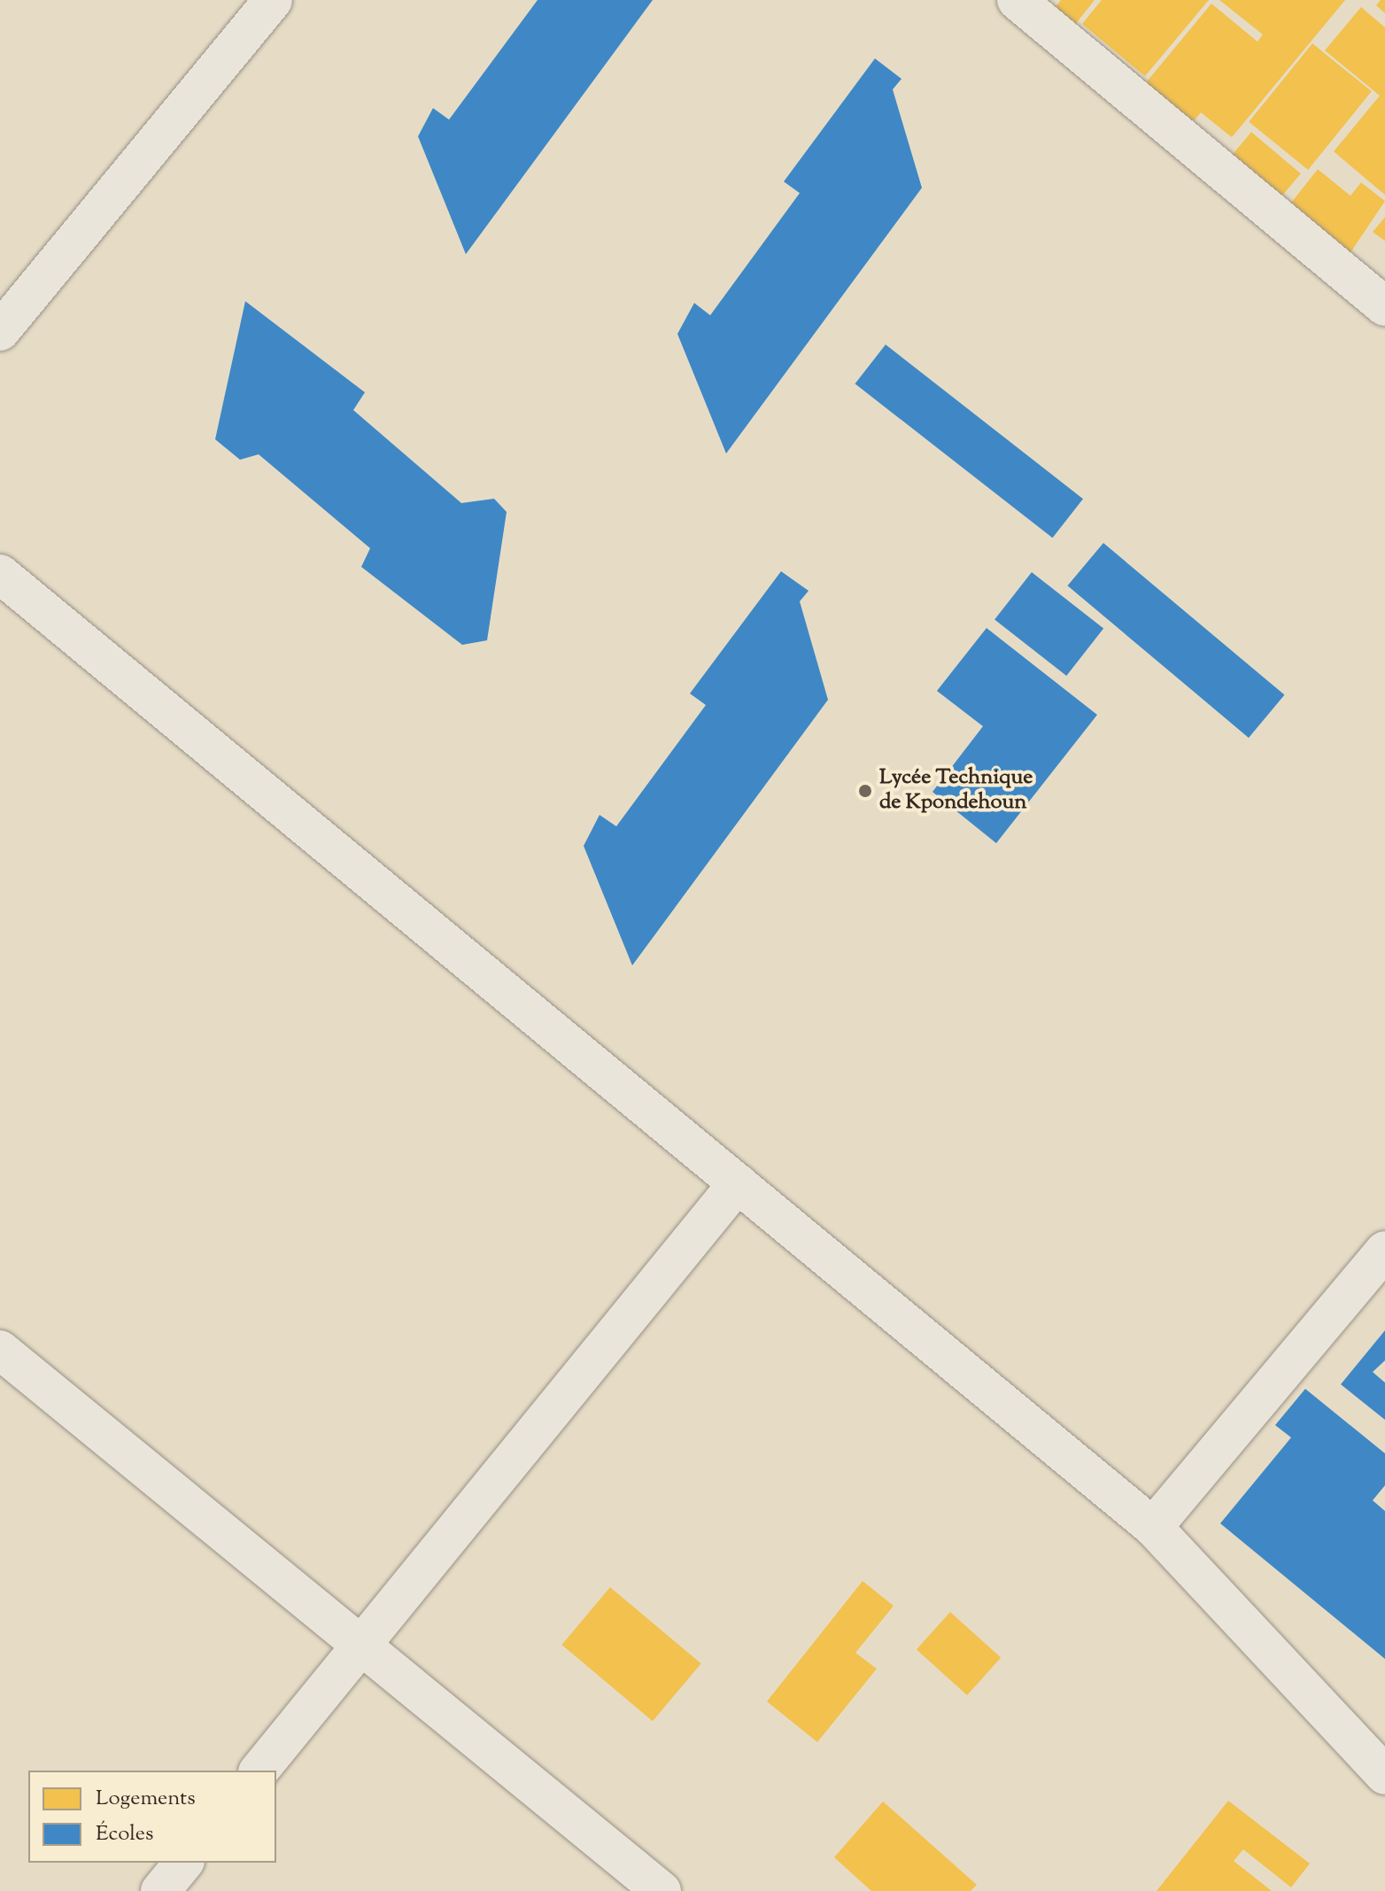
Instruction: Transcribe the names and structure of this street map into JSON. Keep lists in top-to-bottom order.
{
  "places": ["Lycée Technique de Kpondehoun"],
  "legend": ["Logements", "Écoles"]
}
